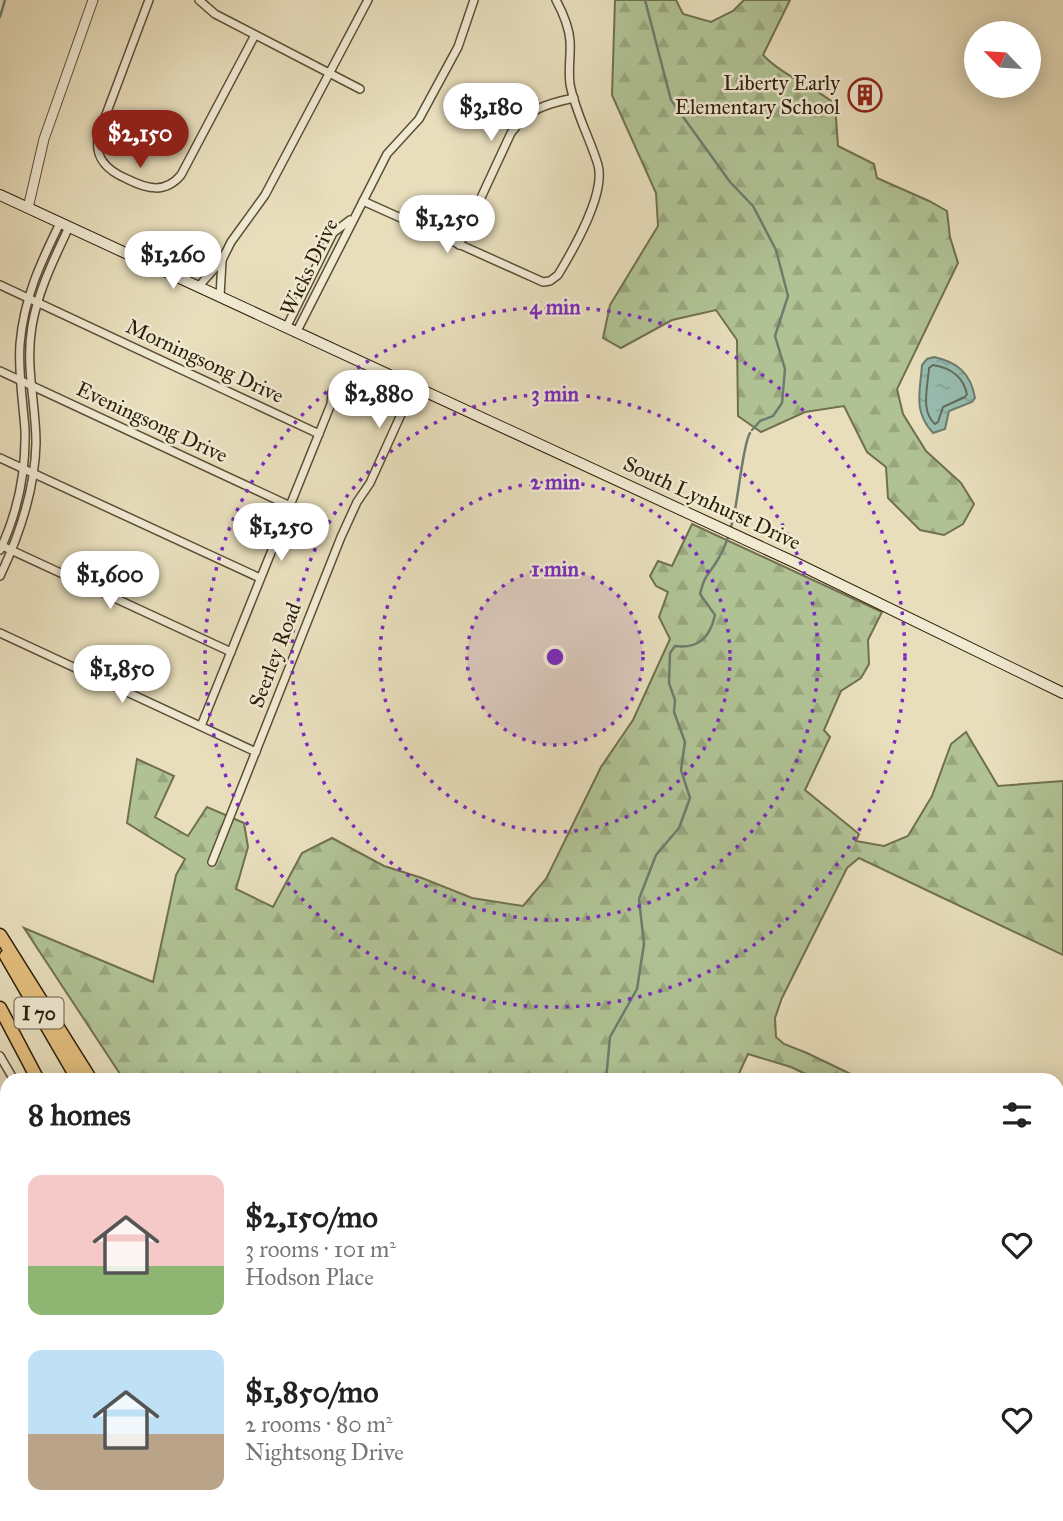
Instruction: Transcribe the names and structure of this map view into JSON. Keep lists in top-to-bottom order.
{
  "streets": {
    "highway": ["I 70"],
    "main road": ["South Lynhurst Drive"],
    "street": [
      "Wicks Drive",
      "Morningsong Drive",
      "Eveningsong Drive",
      "Seerley Road"
    ]
  },
  "crossings": [
    ["Wicks Drive", "South Lynhurst Drive"],
    ["South Lynhurst Drive", "Seerley Road"]
  ],
  "places": {
    "building": ["Liberty Early Elementary School"]
  },
  "north": "top left",
  "page": {
    "price": [
      "$3,180",
      "$2,150",
      "$1,250",
      "$1,260",
      "$2,880",
      "$1,250",
      "$1,600",
      "$1,850"
    ],
    "heading": "8 homes",
    "list": [
      {
        "name": "$2,150/mo",
        "note": "3 rooms · 101 m² · Hodson Place"
      },
      {
        "name": "$1,850/mo",
        "note": "2 rooms · 80 m² · Nightsong Drive"
      }
    ]
  },
  "rings": [
    "4 min",
    "3 min",
    "2 min",
    "1 min"
  ]
}
